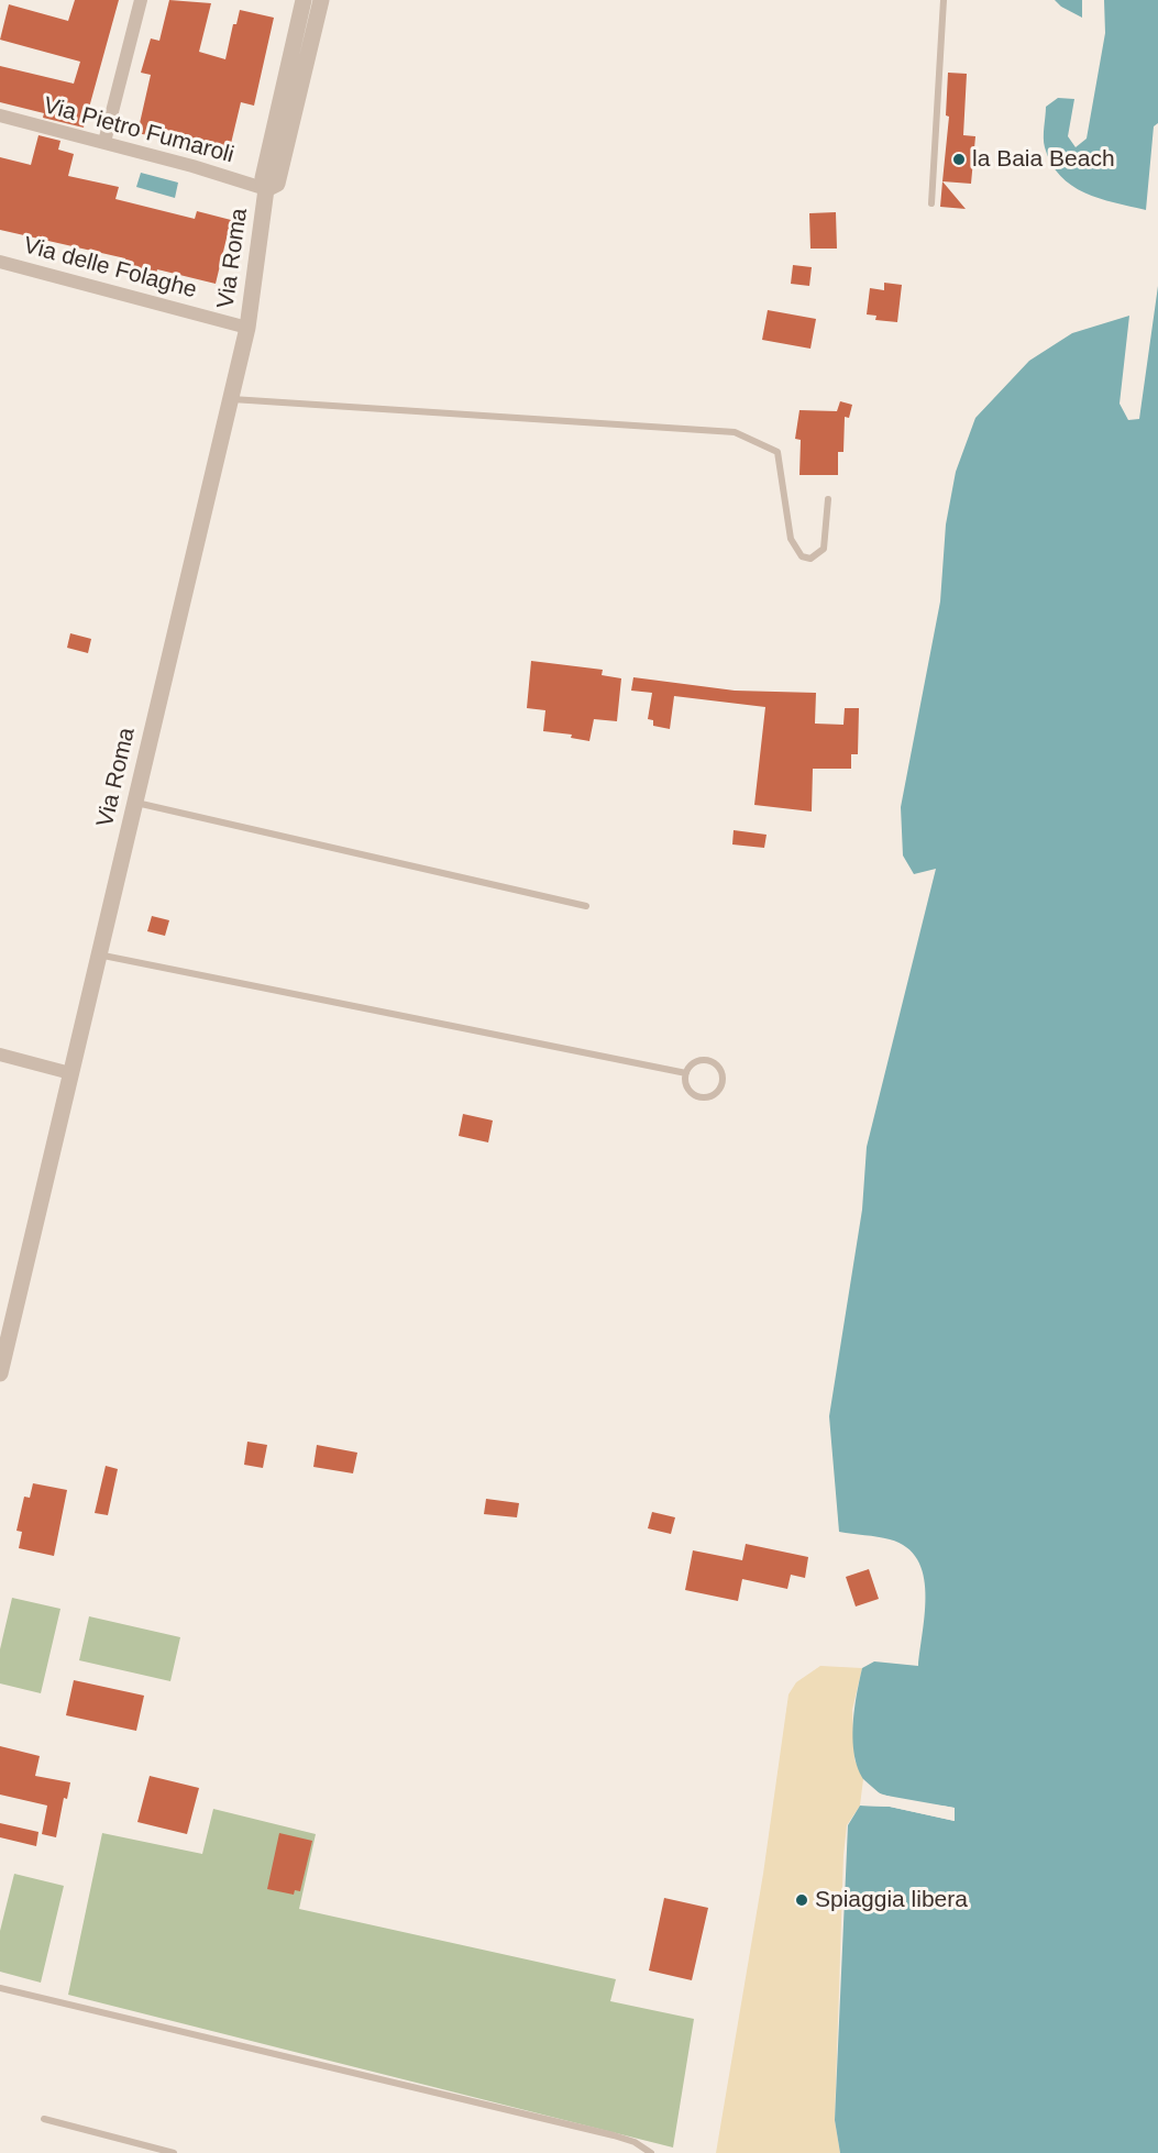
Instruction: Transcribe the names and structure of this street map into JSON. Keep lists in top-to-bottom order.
{
  "streets": {
    "street": ["Via Pietro Fumaroli", "Via Roma", "Via delle Folaghe"]
  },
  "crossings": [
    ["Via Pietro Fumaroli", "Via Roma"],
    ["Via Roma", "Via delle Folaghe"]
  ],
  "places": ["la Baia Beach", "Spiaggia libera"]
}
